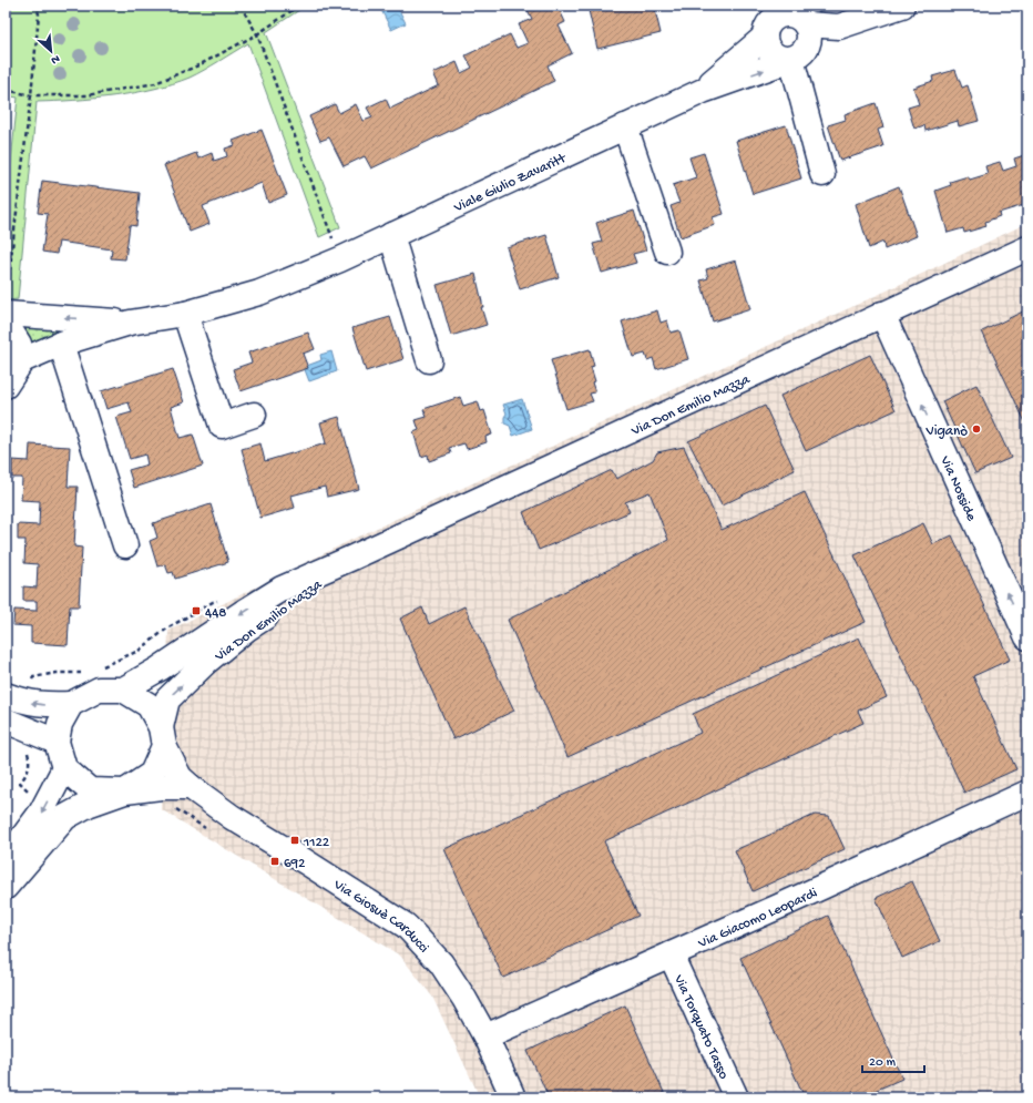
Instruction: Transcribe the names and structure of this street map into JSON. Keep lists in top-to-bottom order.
{
  "streets": {
    "street": [
      "Viale Giulio Zavaritt",
      "Via Don Emilio Mazza",
      "Via Nosside",
      "Via Giosuè Carducci",
      "Via Giacomo Leopardi",
      "Via Torquato Tasso"
    ]
  },
  "crossings": [
    ["Via Don Emilio Mazza", "Via Nosside"],
    ["Via Don Emilio Mazza", "Via Giosuè Carducci"],
    ["Via Giosuè Carducci", "Via Giacomo Leopardi"],
    ["Via Giacomo Leopardi", "Via Torquato Tasso"]
  ],
  "one_way": ["Via Nosside"],
  "places": {
    "other": ["Viganò"],
    "transit": ["448", "1122", "692"]
  },
  "scale_bar": "20 m",
  "north": "bottom right"
}
